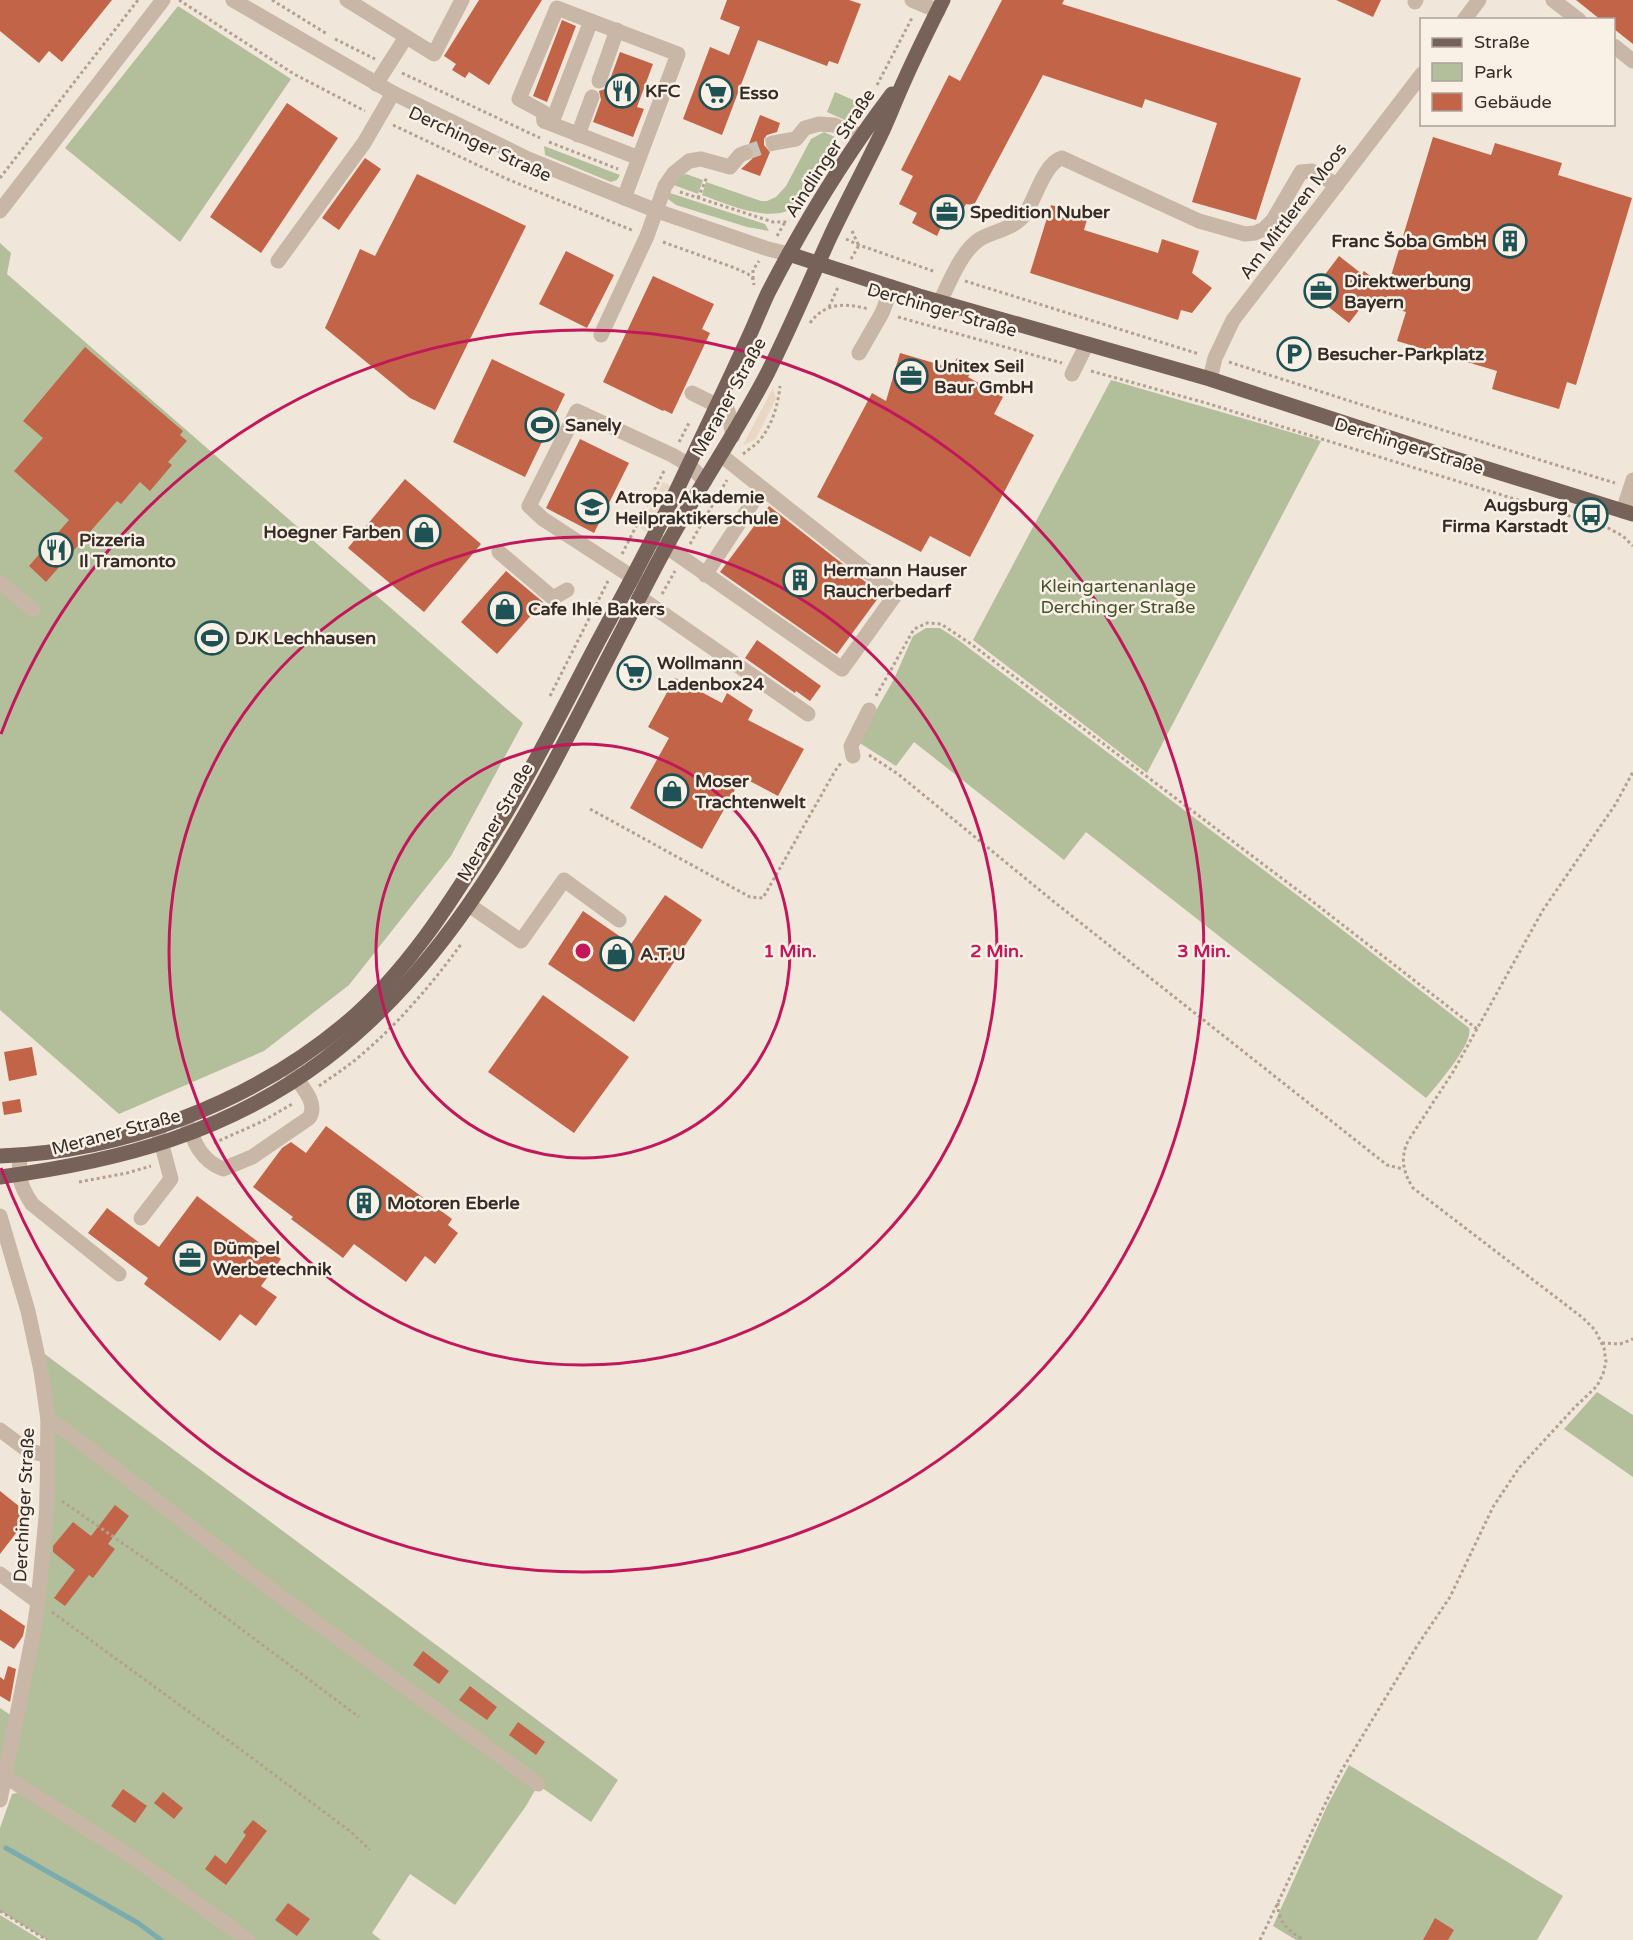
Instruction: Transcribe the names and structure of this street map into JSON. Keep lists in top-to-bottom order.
{
  "streets": {
    "main road": ["Derchinger Straße", "Aindlinger Straße", "Meraner Straße"],
    "street": ["Am Mittleren Moos"]
  },
  "crossings": [
    ["Derchinger Straße", "Aindlinger Straße"],
    ["Derchinger Straße", "Am Mittleren Moos"],
    ["Derchinger Straße", "Meraner Straße"],
    ["Aindlinger Straße", "Meraner Straße"]
  ],
  "parks": ["Kleingartenanlage Derchinger Straße"],
  "places": {
    "restaurant": ["KFC", "Pizzeria Il Tramonto"],
    "supermarket": ["Esso", "Wollmann Ladenbox24"],
    "office": [
      "Spedition Nuber",
      "Direktwerbung Bayern",
      "Unitex Seil Baur GmbH",
      "Dümpel Werbetechnik"
    ],
    "building": ["Franc Šoba GmbH", "Hermann Hauser Raucherbedarf", "Motoren Eberle"],
    "parking": ["Besucher-Parkplatz"],
    "sports": ["Sanely", "DJK Lechhausen"],
    "school or university": ["Atropa Akademie Heilpraktikerschule"],
    "bus stop": ["Augsburg Firma Karstadt"],
    "shop": [
      "Hoegner Farben",
      "Cafe Ihle Bakers",
      "Moser Trachtenwelt",
      "A.T.U"
    ]
  },
  "legend": ["Straße", "Park", "Gebäude"],
  "rings": ["1 Min.", "2 Min.", "3 Min."]
}
